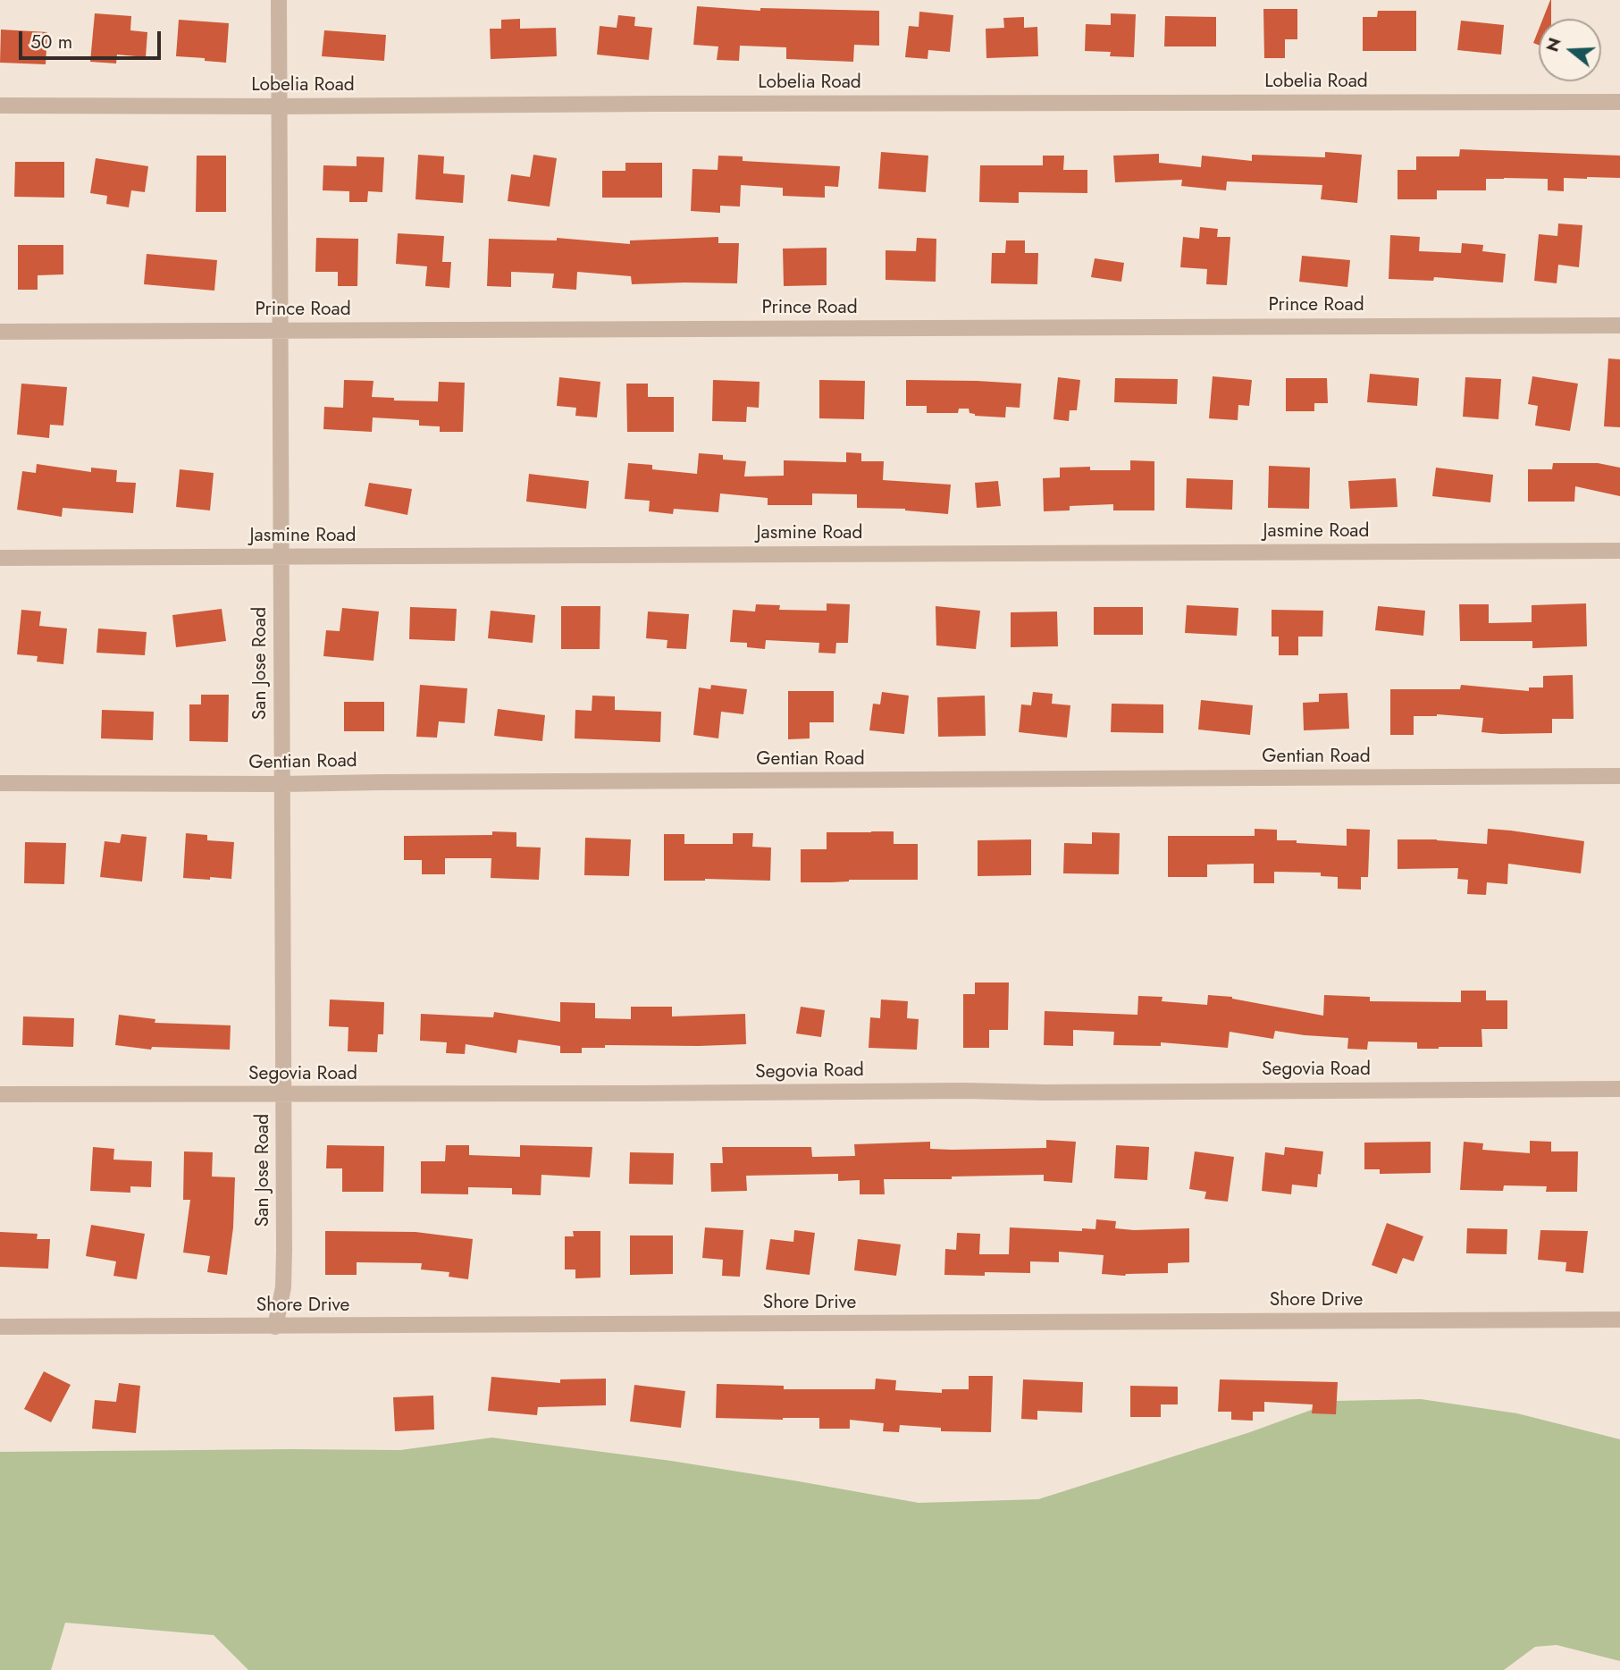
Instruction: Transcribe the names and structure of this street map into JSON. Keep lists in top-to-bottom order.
{
  "streets": {
    "street": [
      "Lobelia Road",
      "Prince Road",
      "Jasmine Road",
      "San Jose Road",
      "Gentian Road",
      "Segovia Road",
      "Shore Drive"
    ]
  },
  "crossings": [
    ["Lobelia Road", "San Jose Road"],
    ["Prince Road", "San Jose Road"],
    ["Jasmine Road", "San Jose Road"],
    ["San Jose Road", "Gentian Road"],
    ["San Jose Road", "Segovia Road"],
    ["San Jose Road", "Shore Drive"]
  ],
  "scale_bar": "50 m",
  "north": "left"
}
